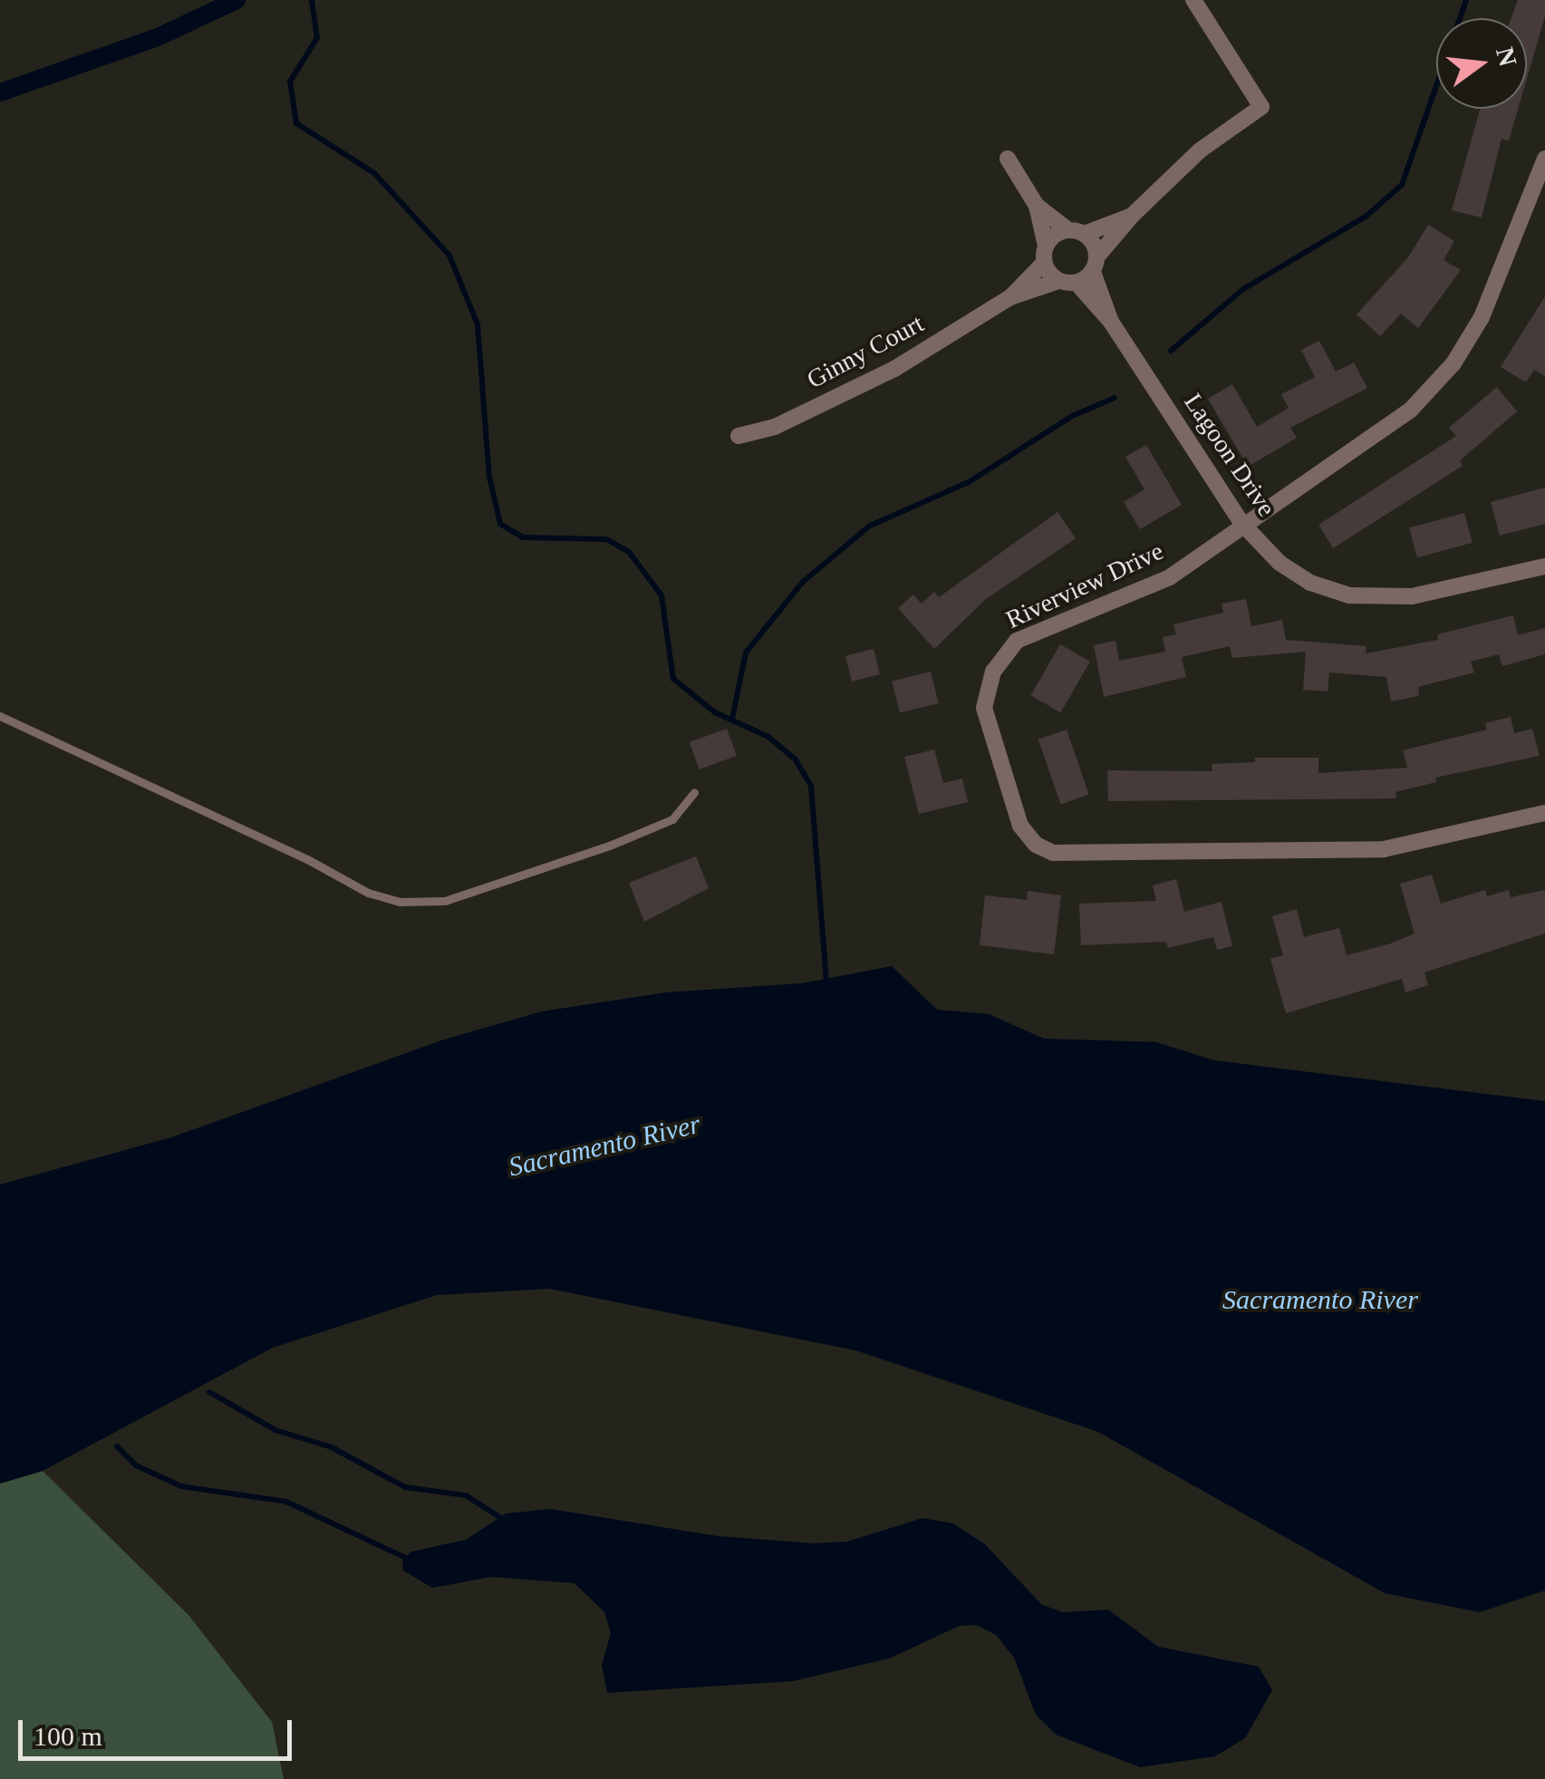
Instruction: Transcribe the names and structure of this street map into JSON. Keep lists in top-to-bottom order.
{
  "streets": {
    "street": ["Ginny Court", "Lagoon Drive", "Riverview Drive"]
  },
  "crossings": [
    ["Lagoon Drive", "Riverview Drive"]
  ],
  "water": ["Sacramento River"],
  "scale_bar": "100 m",
  "north": "right"
}
